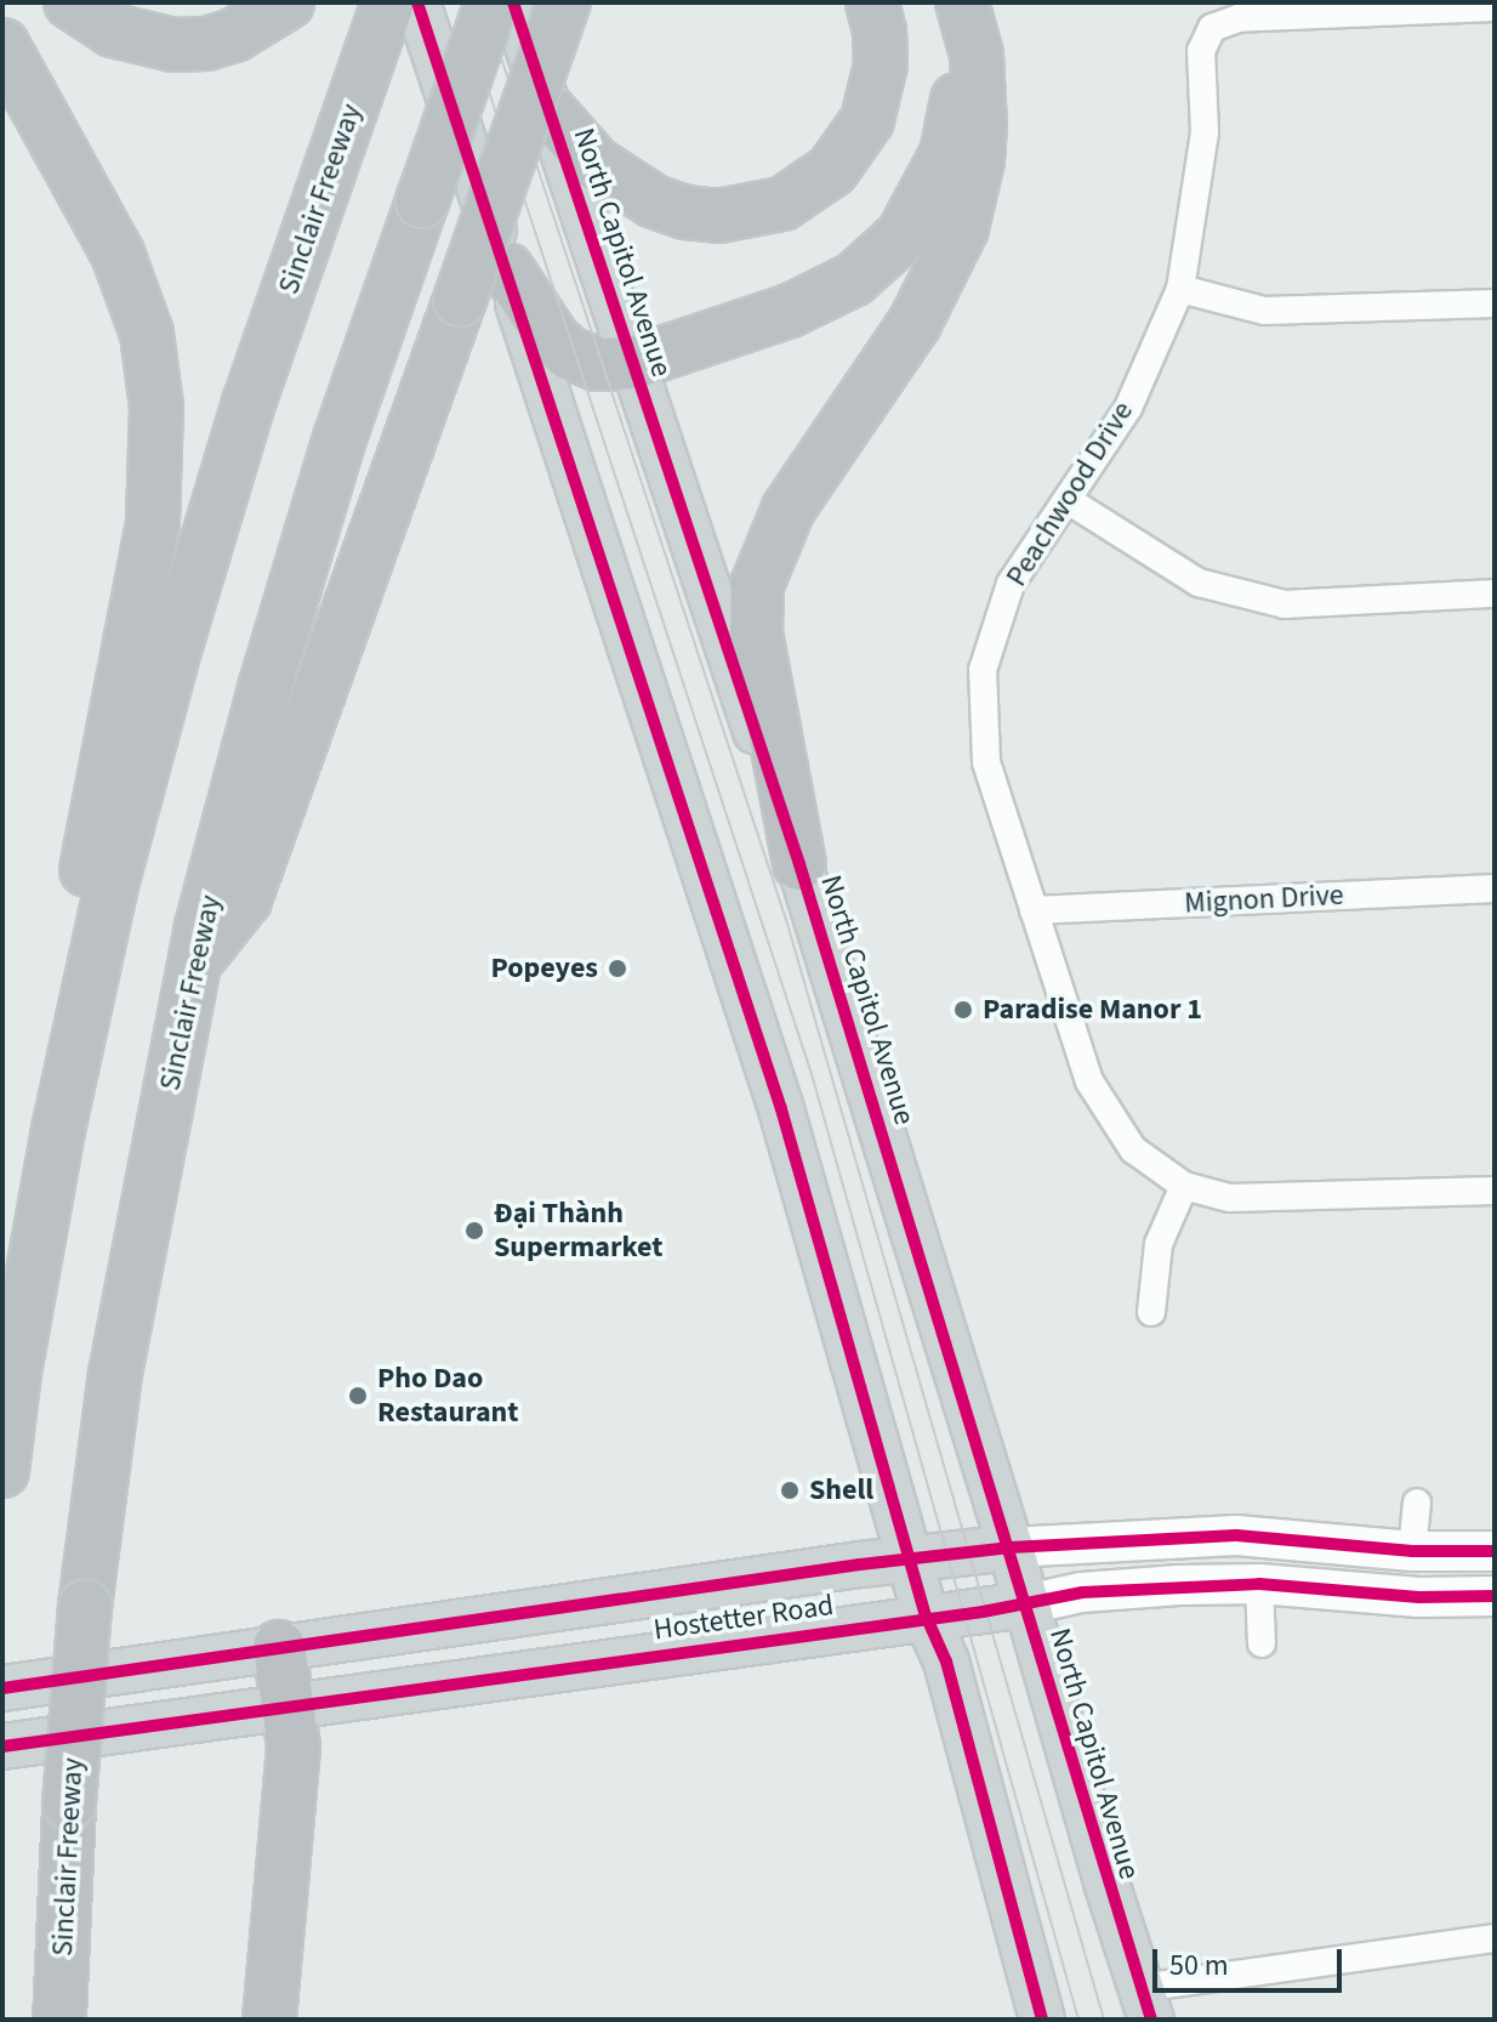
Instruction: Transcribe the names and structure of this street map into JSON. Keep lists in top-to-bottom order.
{
  "streets": {
    "highway": ["Sinclair Freeway"],
    "main road": ["North Capitol Avenue", "Hostetter Road"],
    "street": ["Peachwood Drive", "Mignon Drive"]
  },
  "crossings": [
    ["North Capitol Avenue", "Hostetter Road"],
    ["Peachwood Drive", "Mignon Drive"]
  ],
  "places": [
    "Popeyes",
    "Paradise Manor 1",
    "Đại Thành Supermarket",
    "Pho Dao Restaurant",
    "Shell"
  ],
  "scale_bar": "50 m"
}
